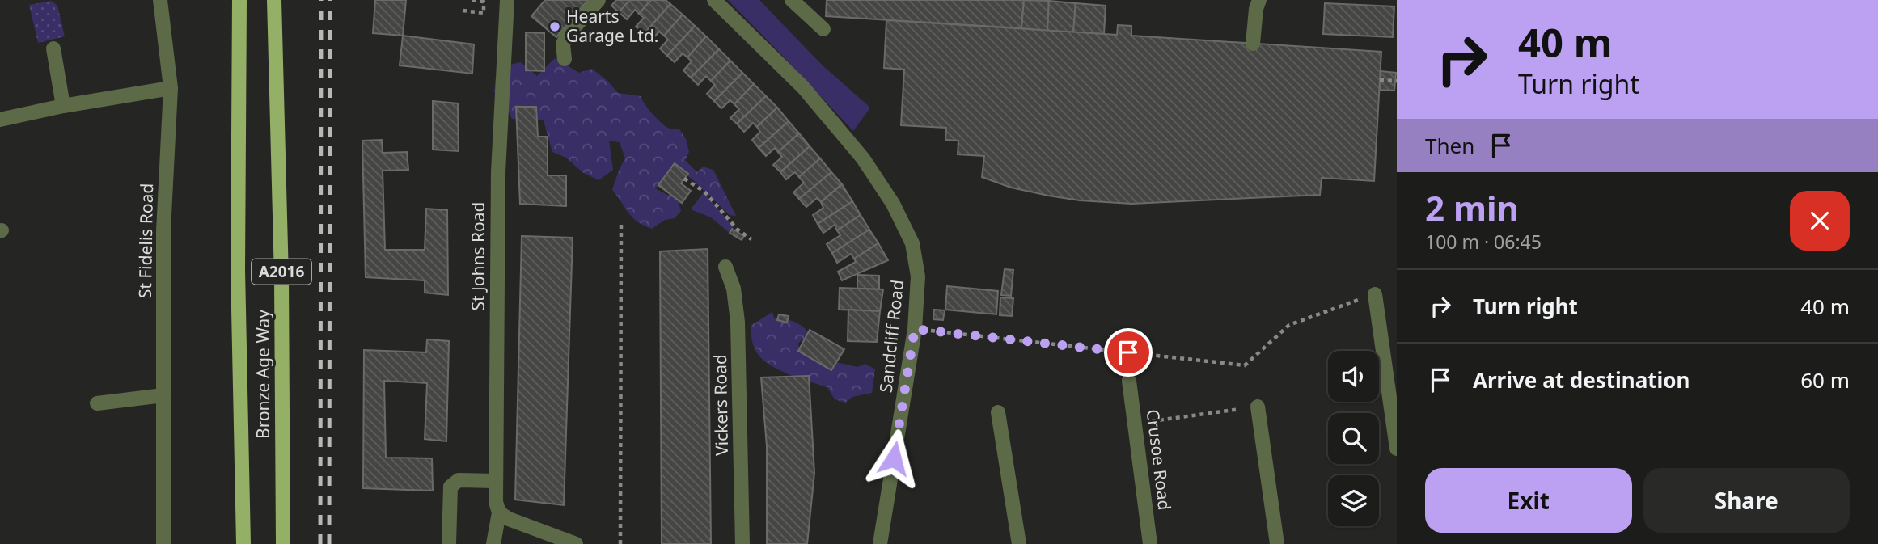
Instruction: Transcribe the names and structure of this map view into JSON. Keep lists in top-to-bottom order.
{
  "streets": {
    "main road": ["A2016", "Bronze Age Way"],
    "street": [
      "St Fidelis Road",
      "St Johns Road",
      "Sandcliff Road",
      "Vickers Road",
      "Crusoe Road"
    ]
  },
  "places": ["Hearts Garage Ltd."],
  "page": {
    "turn": ["40 m", "Turn right"],
    "then": "Then",
    "heading": ["2 min", "100 m · 06:45"],
    "list": [
      {
        "name": "Turn right",
        "value": "40 m"
      },
      {
        "name": "Arrive at destination",
        "value": "60 m"
      }
    ],
    "buttons": ["Exit", "Share"]
  }
}
